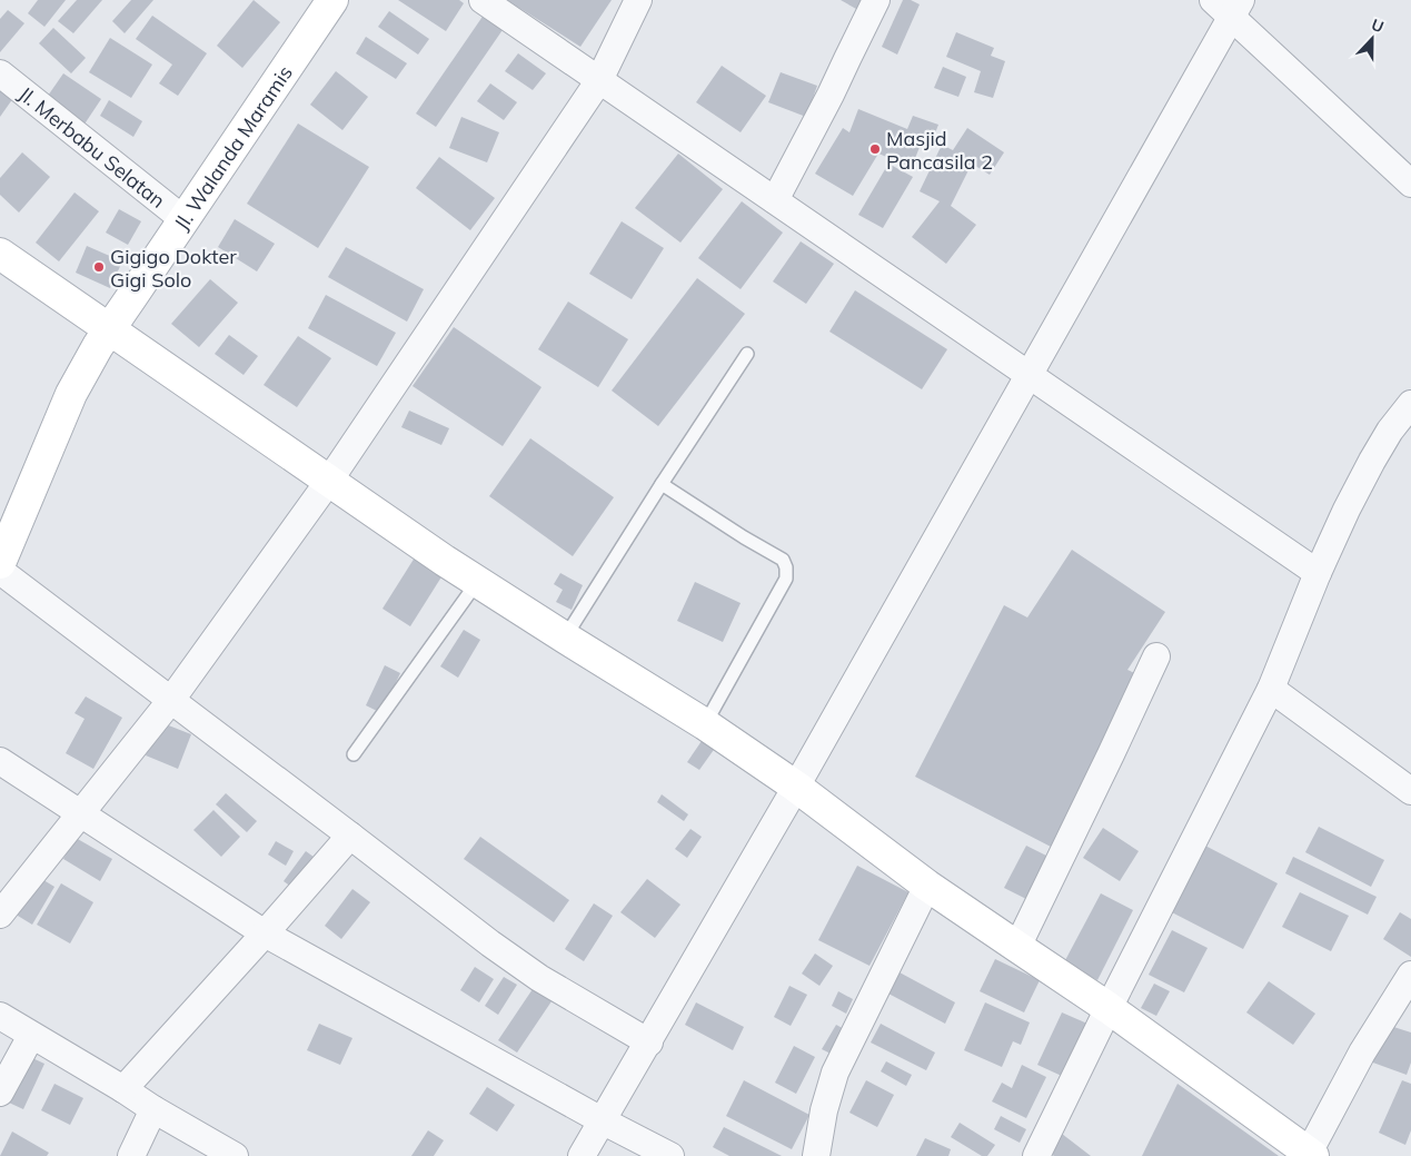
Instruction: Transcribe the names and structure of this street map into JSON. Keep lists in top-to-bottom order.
{
  "streets": {
    "main road": ["Jl. Walanda Maramis"],
    "street": ["Jl. Merbabu Selatan"]
  },
  "crossings": [
    ["Jl. Merbabu Selatan", "Jl. Walanda Maramis"]
  ],
  "places": ["Masjid Pancasila 2", "Gigigo Dokter Gigi Solo"],
  "north": "top"
}
